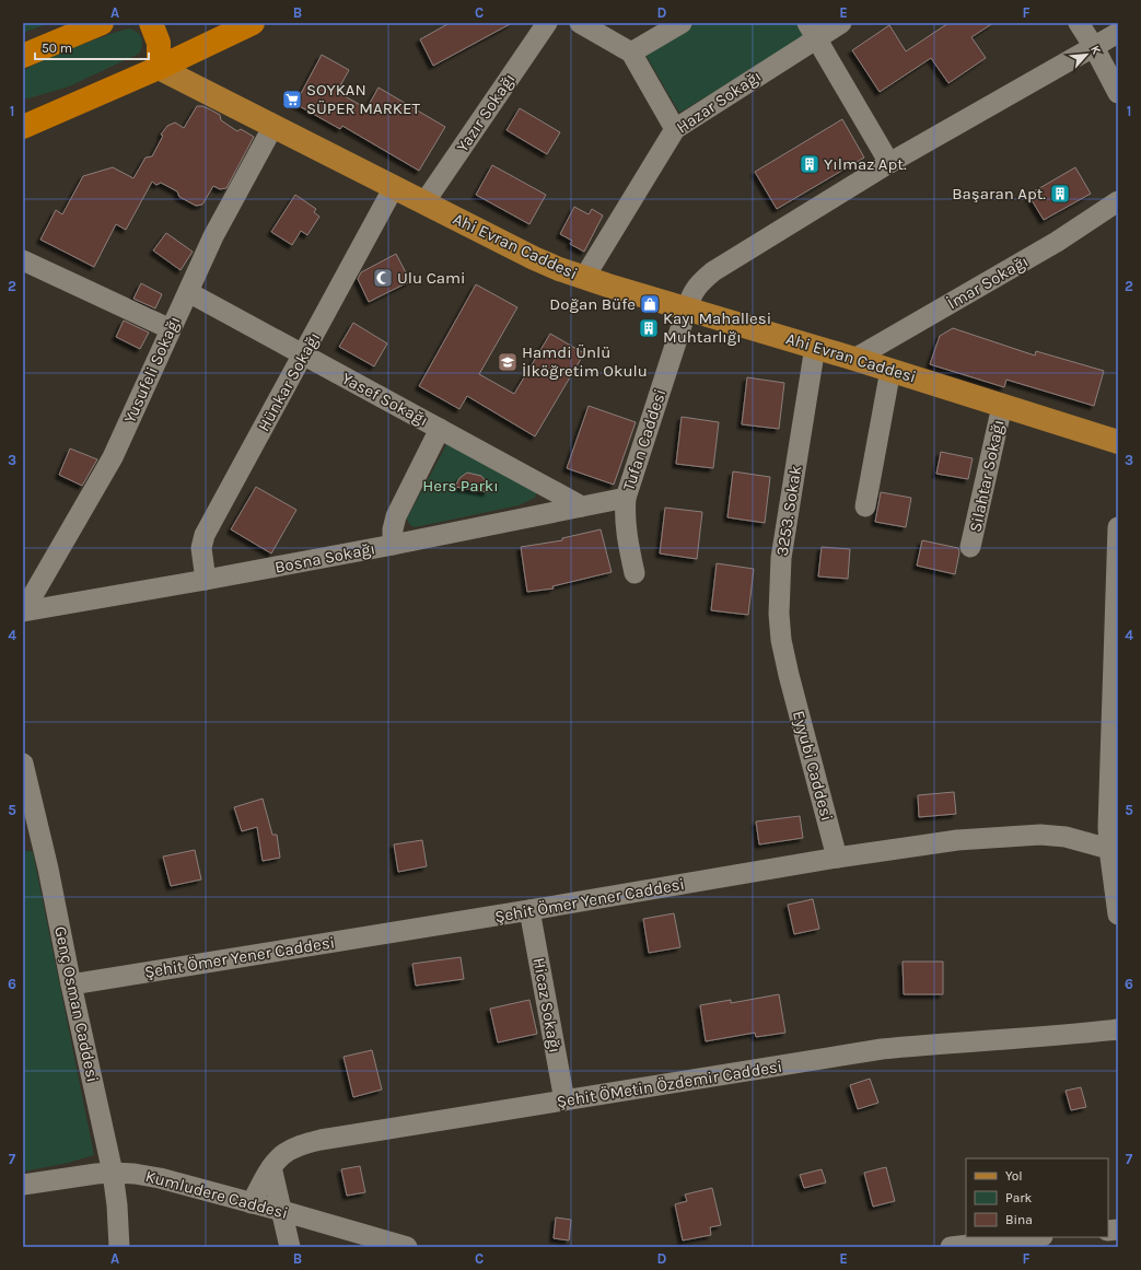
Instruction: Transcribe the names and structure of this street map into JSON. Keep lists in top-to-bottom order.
{
  "streets": {
    "main road": ["Ahi Evran Caddesi"],
    "street": [
      "Hazar Sokağı",
      "Yazır Sokağı",
      "İmar Sokağı",
      "Yusufeli Sokağı",
      "Hünkar Sokağı",
      "Yasef Sokağı",
      "Tufan Caddesi",
      "Silahtar Sokağı",
      "3253. Sokak",
      "Bosna Sokağı",
      "Eyyubi Caddesi",
      "Şehit Ömer Yener Caddesi",
      "Genç Osman Caddesi",
      "Hicaz Sokağı",
      "Şehit ÖMetin Özdemir Caddesi",
      "Kumludere Caddesi"
    ]
  },
  "crossings": [
    ["Hazar Sokağı", "Ahi Evran Caddesi"],
    ["Yazır Sokağı", "Ahi Evran Caddesi"],
    ["Ahi Evran Caddesi", "İmar Sokağı"],
    ["Ahi Evran Caddesi", "Yusufeli Sokağı"],
    ["Ahi Evran Caddesi", "Hünkar Sokağı"],
    ["Ahi Evran Caddesi", "Tufan Caddesi"],
    ["Ahi Evran Caddesi", "Silahtar Sokağı"],
    ["Ahi Evran Caddesi", "3253. Sokak"],
    ["Yusufeli Sokağı", "Yasef Sokağı"],
    ["Yusufeli Sokağı", "Bosna Sokağı"],
    ["Hünkar Sokağı", "Yasef Sokağı"],
    ["Hünkar Sokağı", "Bosna Sokağı"],
    ["Yasef Sokağı", "Bosna Sokağı"],
    ["Tufan Caddesi", "Bosna Sokağı"],
    ["3253. Sokak", "Eyyubi Caddesi"],
    ["Eyyubi Caddesi", "Şehit Ömer Yener Caddesi"],
    ["Şehit Ömer Yener Caddesi", "Genç Osman Caddesi"],
    ["Şehit Ömer Yener Caddesi", "Hicaz Sokağı"],
    ["Genç Osman Caddesi", "Kumludere Caddesi"],
    ["Hicaz Sokağı", "Şehit ÖMetin Özdemir Caddesi"],
    ["Şehit ÖMetin Özdemir Caddesi", "Kumludere Caddesi"]
  ],
  "parks": ["Hers Parkı"],
  "places": {
    "supermarket": ["SOYKAN SÜPER MARKET"],
    "building": ["Yılmaz Apt.", "Başaran Apt.", "Kayı Mahallesi Muhtarlığı"],
    "mosque": ["Ulu Cami"],
    "shop": ["Doğan Büfe"],
    "school or university": ["Hamdi Ünlü İlköğretim Okulu"]
  },
  "legend": ["Yol", "Park", "Bina"],
  "scale_bar": "50 m",
  "north": "top right",
  "grid": {
    "columns": [
      "A",
      "B",
      "C",
      "D",
      "E",
      "F"
    ],
    "rows": [
      "1",
      "2",
      "3",
      "4",
      "5",
      "6",
      "7"
    ]
  }
}
